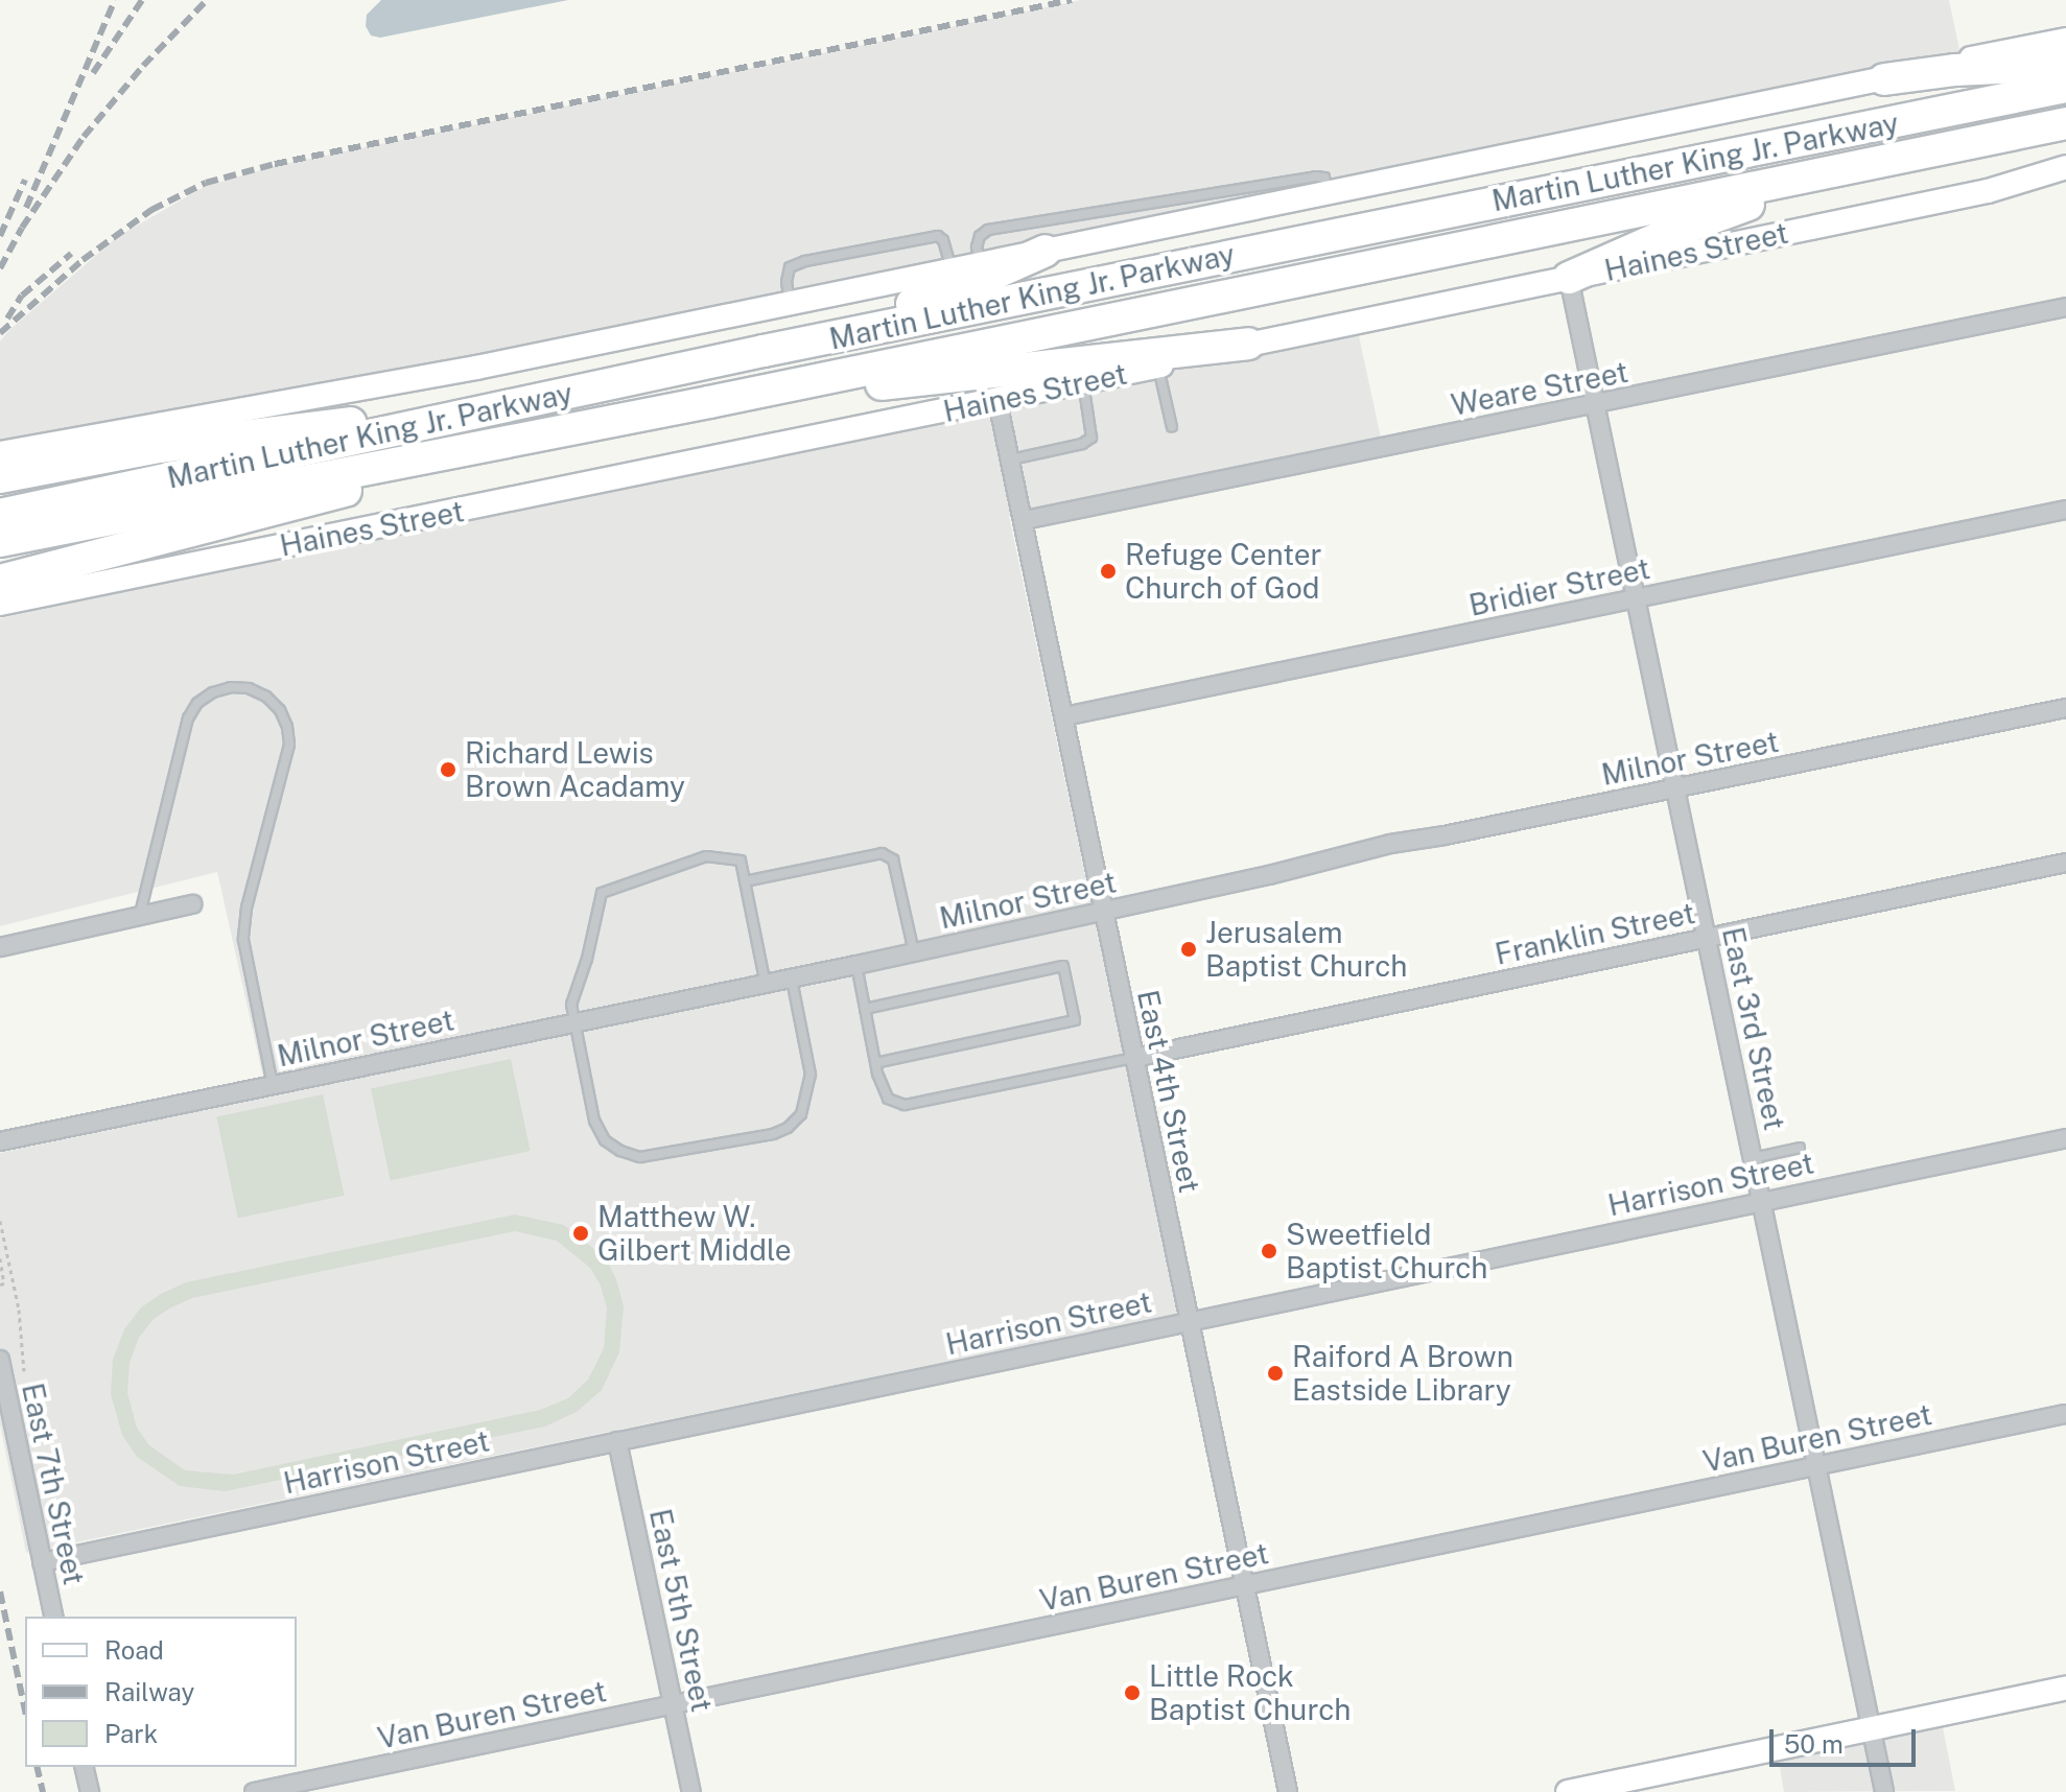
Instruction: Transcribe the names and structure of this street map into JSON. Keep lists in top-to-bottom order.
{
  "streets": {
    "highway": ["Martin Luther King Jr. Parkway"],
    "street": [
      "Haines Street",
      "Weare Street",
      "Bridier Street",
      "Milnor Street",
      "Franklin Street",
      "East 3rd Street",
      "East 4th Street",
      "Harrison Street",
      "Van Buren Street",
      "East 7th Street",
      "East 5th Street"
    ]
  },
  "crossings": [
    ["Haines Street", "East 3rd Street"],
    ["Haines Street", "East 4th Street"],
    ["Weare Street", "East 3rd Street"],
    ["Weare Street", "East 4th Street"],
    ["Bridier Street", "East 3rd Street"],
    ["Bridier Street", "East 4th Street"],
    ["Milnor Street", "East 3rd Street"],
    ["Milnor Street", "East 4th Street"],
    ["Franklin Street", "East 3rd Street"],
    ["Franklin Street", "East 4th Street"],
    ["East 3rd Street", "Harrison Street"],
    ["East 3rd Street", "Van Buren Street"],
    ["East 4th Street", "Harrison Street"],
    ["East 4th Street", "Van Buren Street"],
    ["Harrison Street", "East 7th Street"],
    ["Harrison Street", "East 5th Street"],
    ["Van Buren Street", "East 5th Street"]
  ],
  "places": [
    "Refuge Center Church of God",
    "Richard Lewis Brown Acadamy",
    "Jerusalem Baptist Church",
    "Matthew W. Gilbert Middle",
    "Sweetfield Baptist Church",
    "Raiford A Brown Eastside Library",
    "Little Rock Baptist Church"
  ],
  "legend": ["Road", "Railway", "Park"],
  "scale_bar": "50 m"
}
